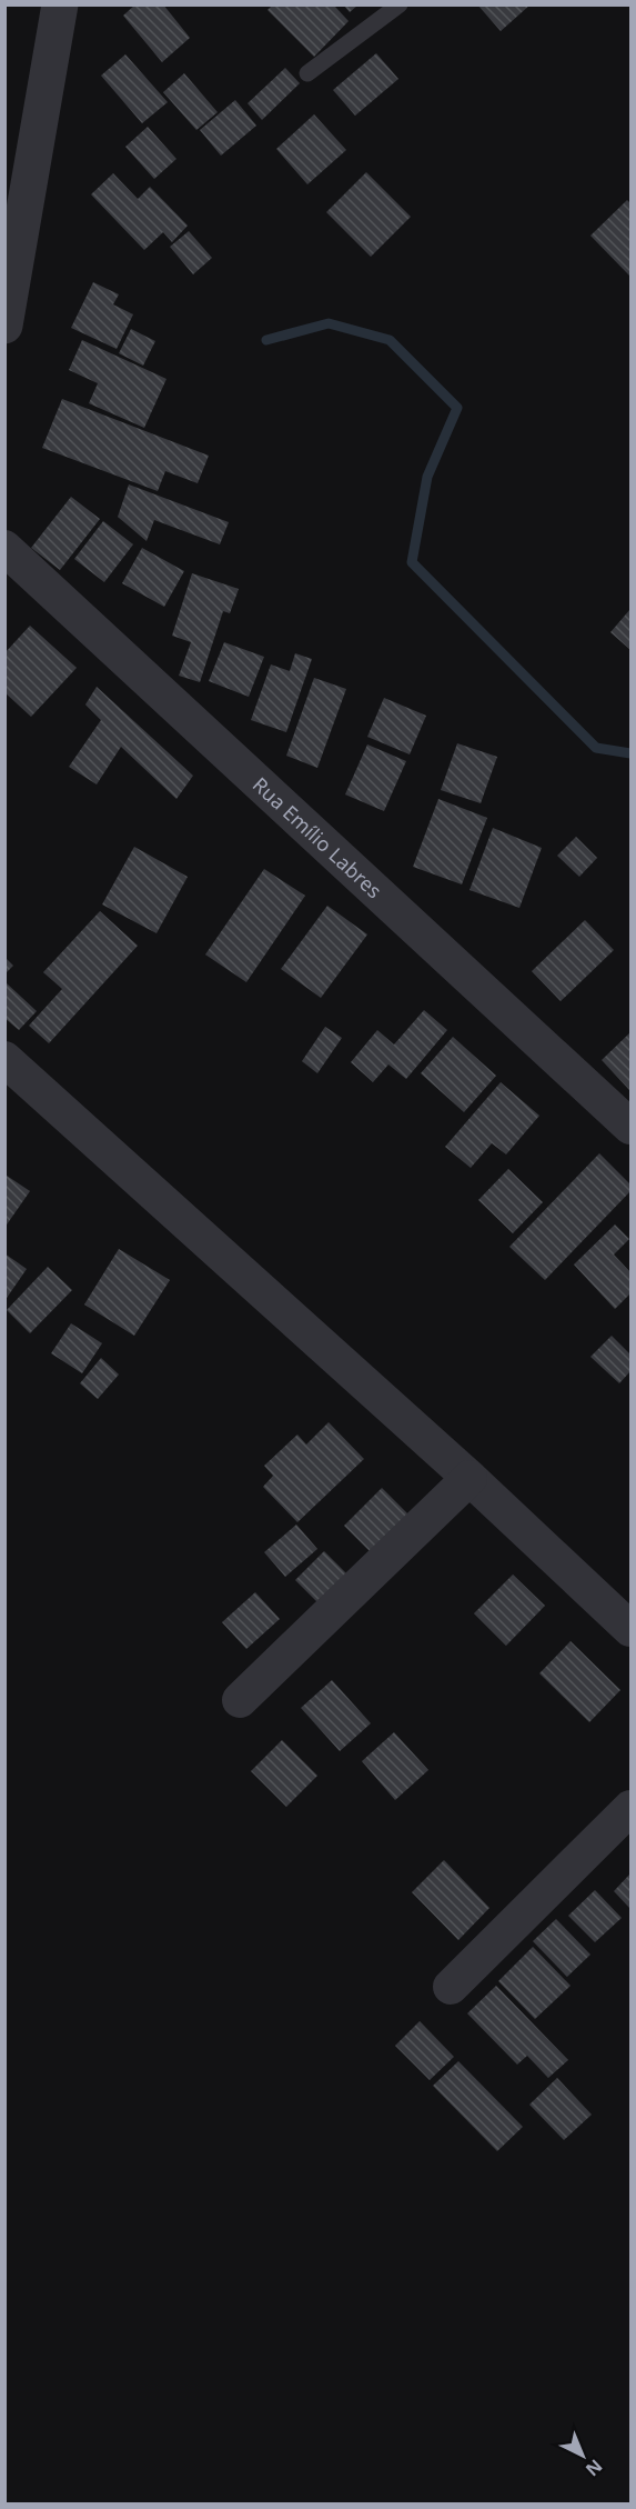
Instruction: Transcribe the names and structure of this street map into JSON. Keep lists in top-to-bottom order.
{
  "streets": {
    "street": ["Rua Emílio Labres"]
  },
  "north": "bottom right"
}
